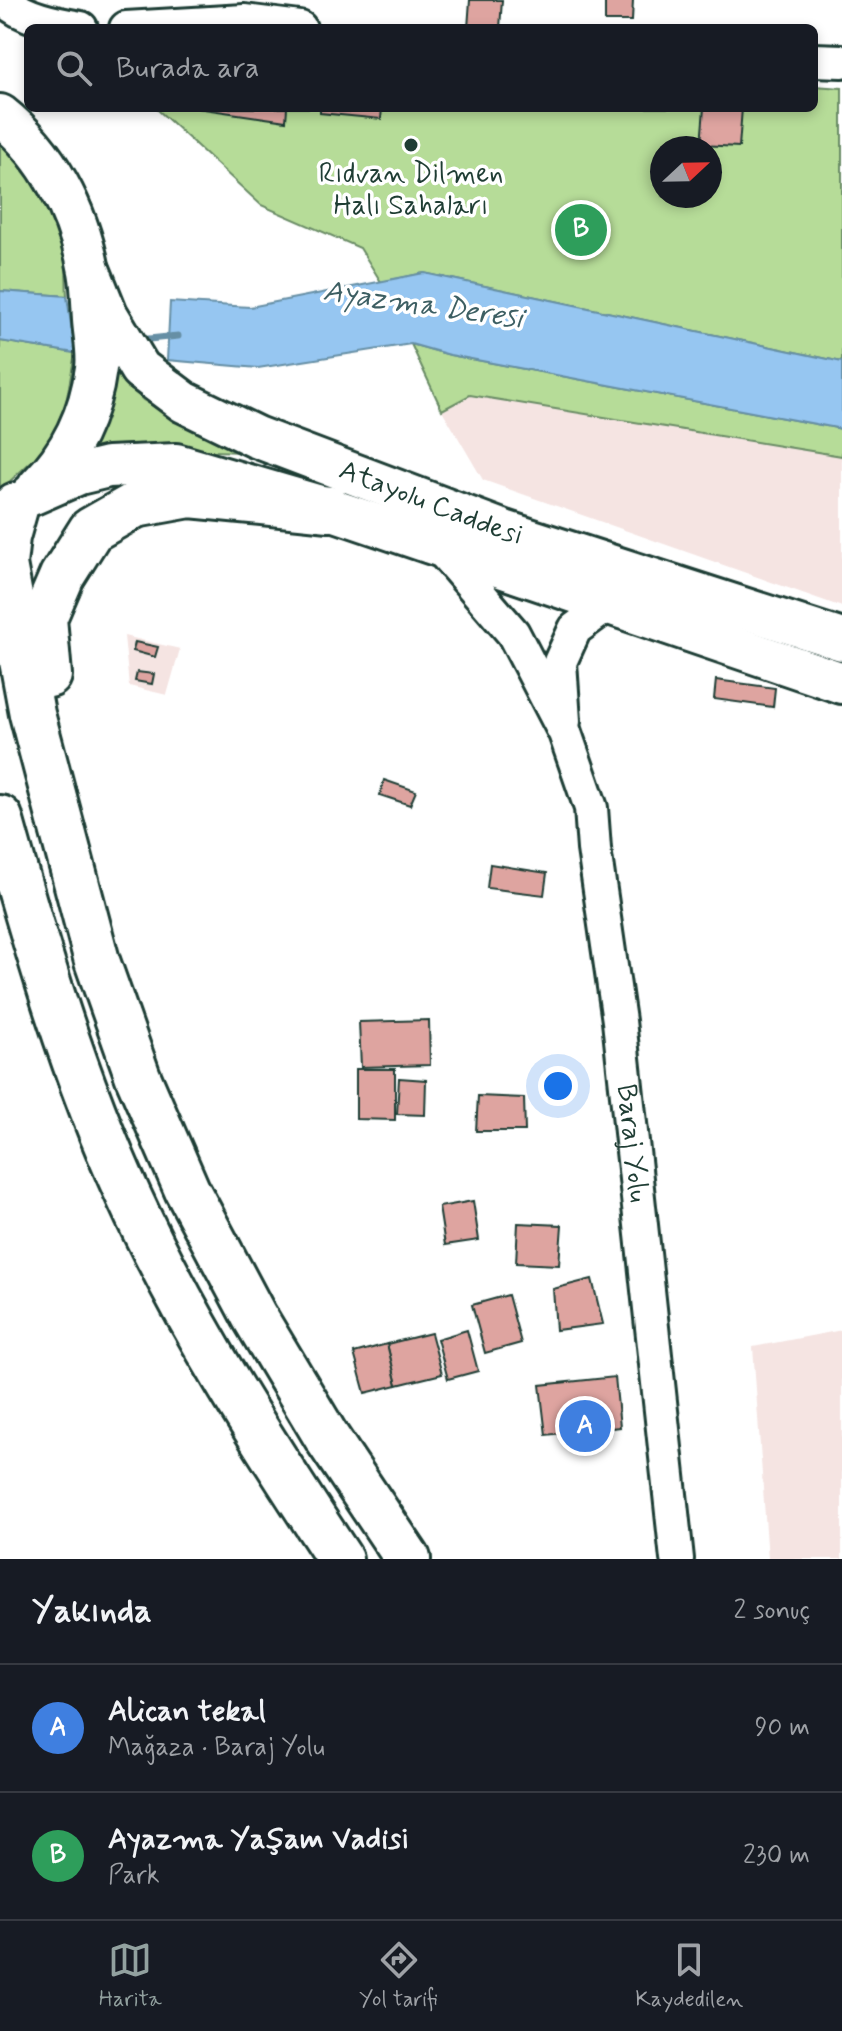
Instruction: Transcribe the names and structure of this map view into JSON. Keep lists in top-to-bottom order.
{
  "streets": {
    "main road": ["Atayolu Caddesi"],
    "street": ["Baraj Yolu"]
  },
  "crossings": [
    ["Atayolu Caddesi", "Baraj Yolu"]
  ],
  "water": ["Ayazma Deresi"],
  "places": ["Rıdvan Dilmen Halı Sahaları"],
  "north": "right",
  "page": {
    "search": "Burada ara",
    "pins": ["B", "A"],
    "heading": ["Yakında", "2 sonuç"],
    "list": [
      {
        "mark": "A",
        "name": "Alican tekal",
        "note": "Mağaza · Baraj Yolu",
        "value": "90 m"
      },
      {
        "mark": "B",
        "name": "Ayazma Yaşam Vadisi",
        "note": "Park",
        "value": "230 m"
      }
    ],
    "nav": ["Harita", "Yol tarifi", "Kaydedilen"]
  }
}
